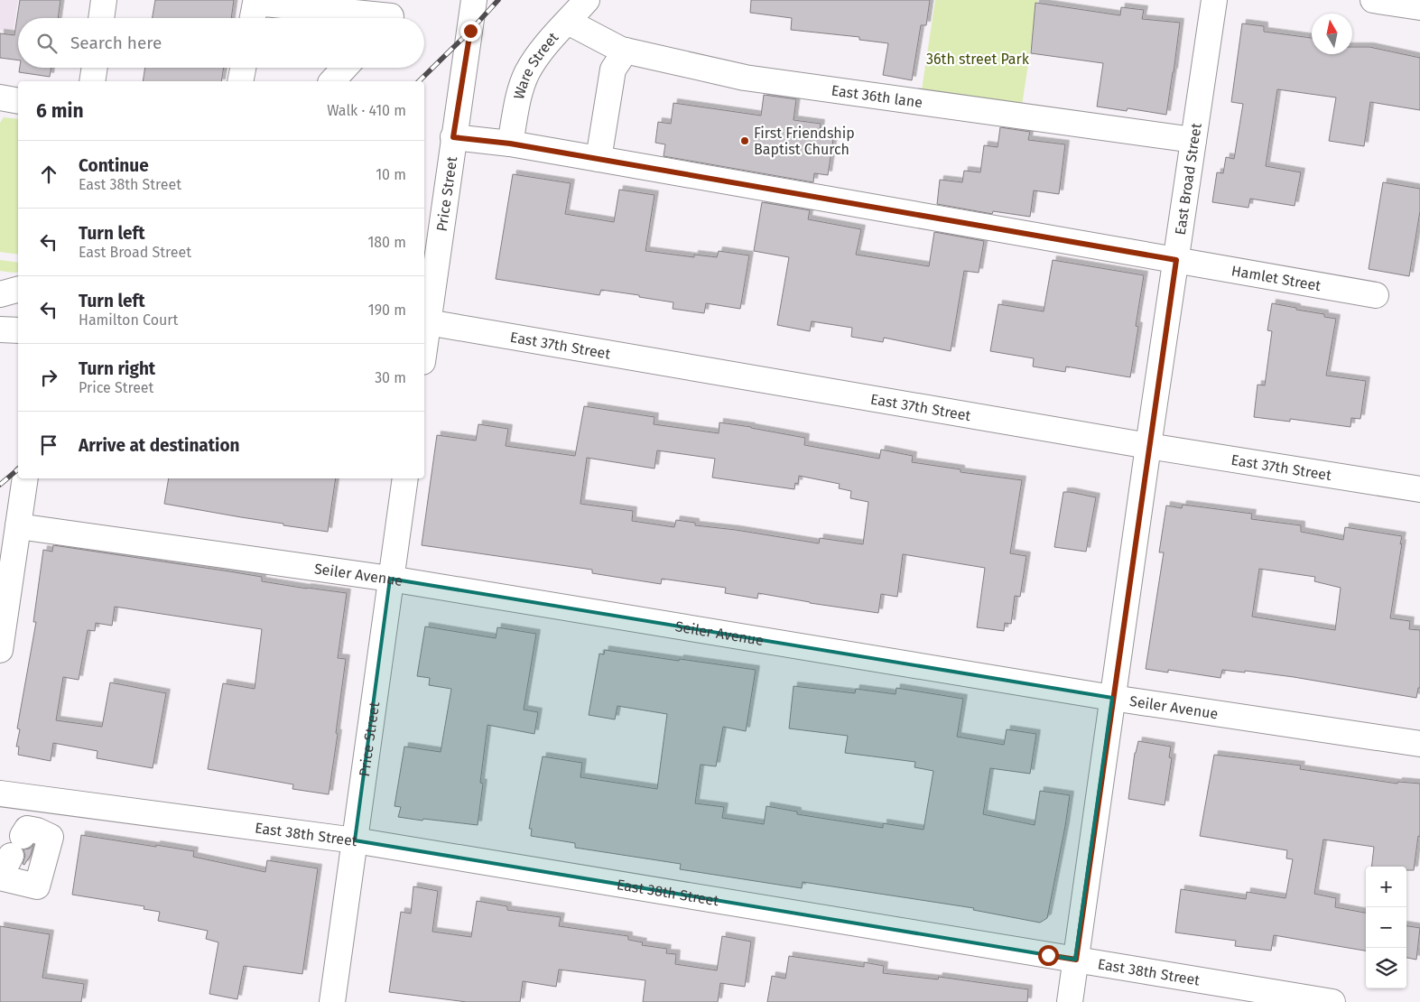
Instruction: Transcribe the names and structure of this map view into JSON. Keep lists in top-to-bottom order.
{
  "streets": {
    "street": [
      "Ware Street",
      "East 36th lane",
      "East Broad Street",
      "Price Street",
      "Hamlet Street",
      "East 37th Street",
      "Seiler Avenue",
      "East 38th Street"
    ]
  },
  "crossings": [
    ["Ware Street", "East 36th lane"],
    ["Ware Street", "Hamlet Street"],
    ["East 36th lane", "East Broad Street"],
    ["East Broad Street", "Hamlet Street"],
    ["East Broad Street", "East 37th Street"],
    ["East Broad Street", "Seiler Avenue"],
    ["East Broad Street", "East 38th Street"],
    ["Price Street", "Hamlet Street"],
    ["Price Street", "East 37th Street"],
    ["Price Street", "Seiler Avenue"],
    ["Price Street", "East 38th Street"]
  ],
  "parks": ["36th street Park"],
  "places": ["First Friendship Baptist Church"],
  "north": "top",
  "page": {
    "search": "Search here",
    "heading": ["6 min", "Walk · 410 m"],
    "list": [
      ["Continue", "East 38th Street", "10 m"],
      ["Turn left", "East Broad Street", "180 m"],
      ["Turn left", "Hamilton Court", "190 m"],
      ["Turn right", "Price Street", "30 m"],
      "Arrive at destination"
    ],
    "map_buttons": ["+", "−"]
  }
}
